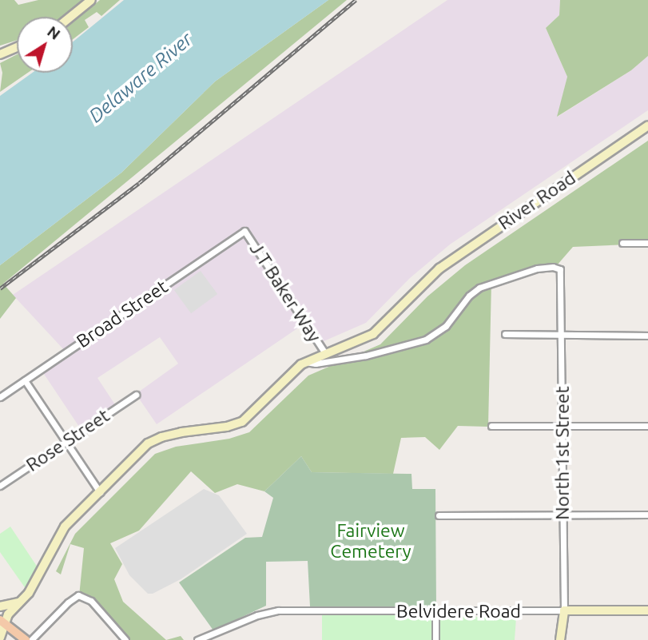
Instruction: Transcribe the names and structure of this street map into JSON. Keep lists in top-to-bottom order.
{
  "streets": {
    "street": [
      "River Road",
      "J T Baker Way",
      "Broad Street",
      "Rose Street",
      "North 1st Street",
      "Belvidere Road"
    ]
  },
  "crossings": [
    ["River Road", "J T Baker Way"],
    ["River Road", "North 1st Street"],
    ["J T Baker Way", "Broad Street"],
    ["North 1st Street", "Belvidere Road"]
  ],
  "water": ["Delaware River"],
  "parks": ["Fairview Cemetery"],
  "north": "top right"
}
